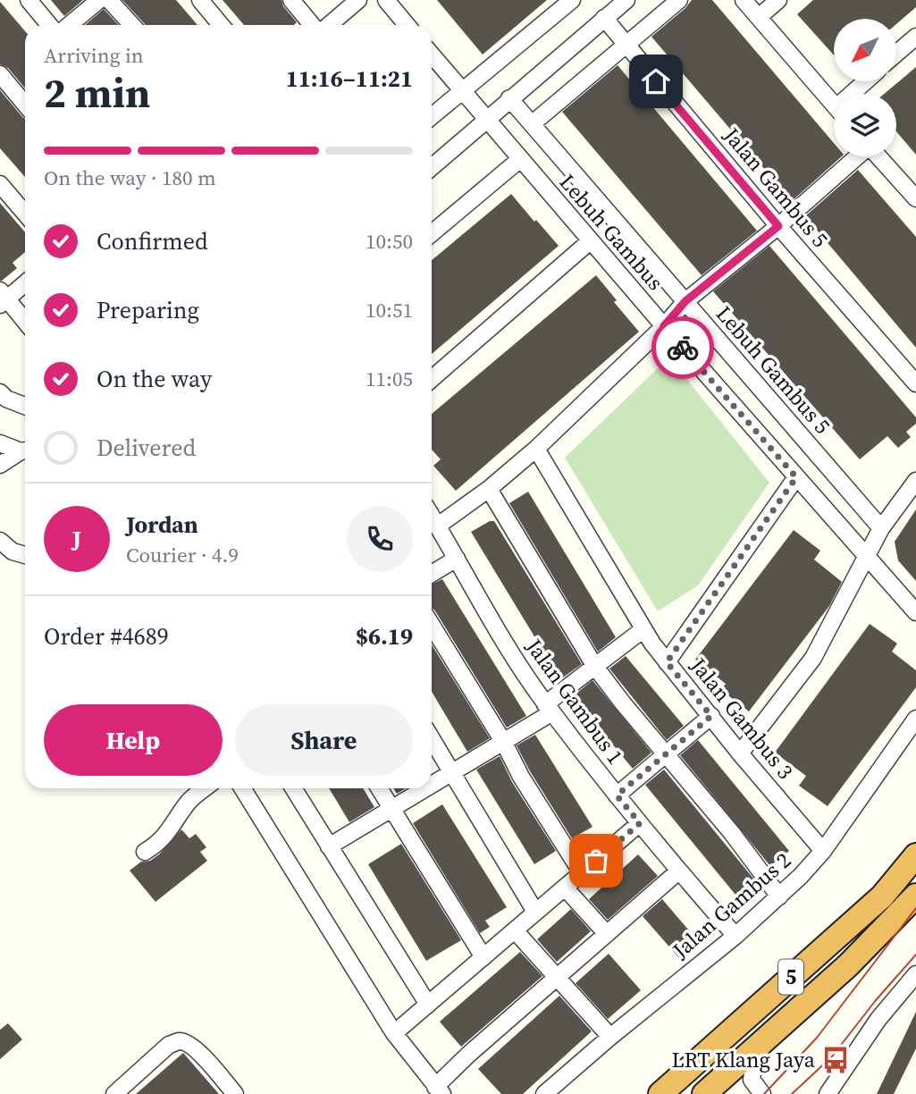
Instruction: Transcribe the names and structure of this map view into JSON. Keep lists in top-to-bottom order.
{
  "streets": {
    "highway": ["5"],
    "street": [
      "Jalan Gambus 5",
      "Lebuh Gambus",
      "Lebuh Gambus 5",
      "Jalan Gambus 1",
      "Jalan Gambus 3",
      "Jalan Gambus 2"
    ]
  },
  "crossings": [
    ["Jalan Gambus 1", "Jalan Gambus 2"],
    ["Jalan Gambus 3", "Jalan Gambus 2"]
  ],
  "places": {
    "bus stop": ["LRT Klang Jaya"]
  },
  "north": "bottom left",
  "page": {
    "heading": ["2 min", "Arriving in", "11:16–11:21"],
    "panel": [
      "Jordan",
      "Courier · 4.9",
      "Order #4689",
      "$6.19"
    ],
    "bar": "On the way · 180 m",
    "list": [
      ["Confirmed", "10:50"],
      ["Preparing", "10:51"],
      ["On the way", "11:05"],
      "Delivered"
    ],
    "round": "J",
    "buttons": ["Help", "Share"]
  }
}
